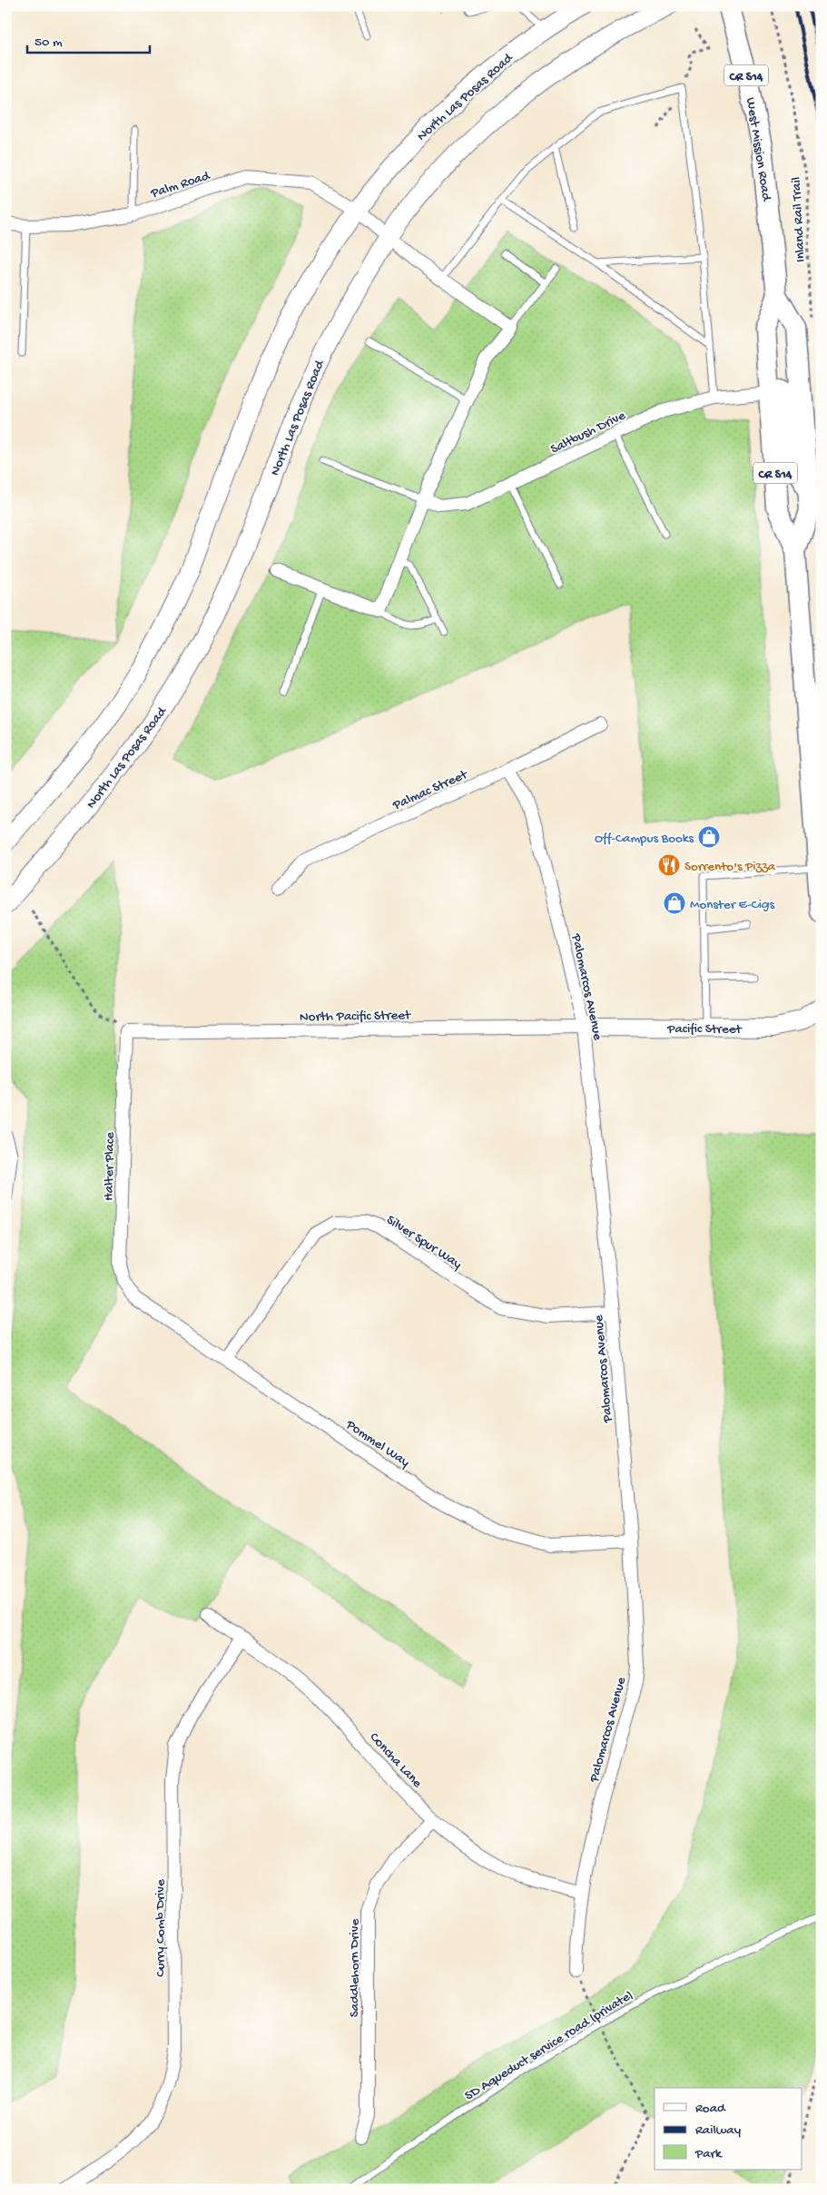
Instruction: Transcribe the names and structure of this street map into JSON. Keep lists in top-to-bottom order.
{
  "streets": {
    "main road": [
      "CR S14",
      "North Las Posas Road",
      "West Mission Road",
      "Pacific Street"
    ],
    "street": [
      "Palm Road",
      "Saltbush Drive",
      "Palmac Street",
      "Palomarcos Avenue",
      "North Pacific Street",
      "Halter Place",
      "Silver Spur Way",
      "Pommel Way",
      "Concha Lane",
      "Curry Comb Drive",
      "Saddlehorn Drive"
    ],
    "lane": ["SD Aqueduct service road (private)"],
    "path": ["Inland Rail Trail"]
  },
  "crossings": [
    ["North Las Posas Road", "Palm Road"],
    ["West Mission Road", "Saltbush Drive"],
    ["Palmac Street", "Palomarcos Avenue"],
    ["Palomarcos Avenue", "North Pacific Street"],
    ["Palomarcos Avenue", "Pacific Street"],
    ["Palomarcos Avenue", "Silver Spur Way"],
    ["Palomarcos Avenue", "Pommel Way"],
    ["Palomarcos Avenue", "Concha Lane"],
    ["North Pacific Street", "Pacific Street"],
    ["North Pacific Street", "Halter Place"],
    ["Halter Place", "Pommel Way"],
    ["Silver Spur Way", "Pommel Way"],
    ["Concha Lane", "Curry Comb Drive"],
    ["Concha Lane", "Saddlehorn Drive"]
  ],
  "places": {
    "shop": ["Off-Campus Books", "Monster E-Cigs"],
    "restaurant": ["Sorrento's Pizza"]
  },
  "legend": ["Road", "Railway", "Park"],
  "scale_bar": "50 m"
}
